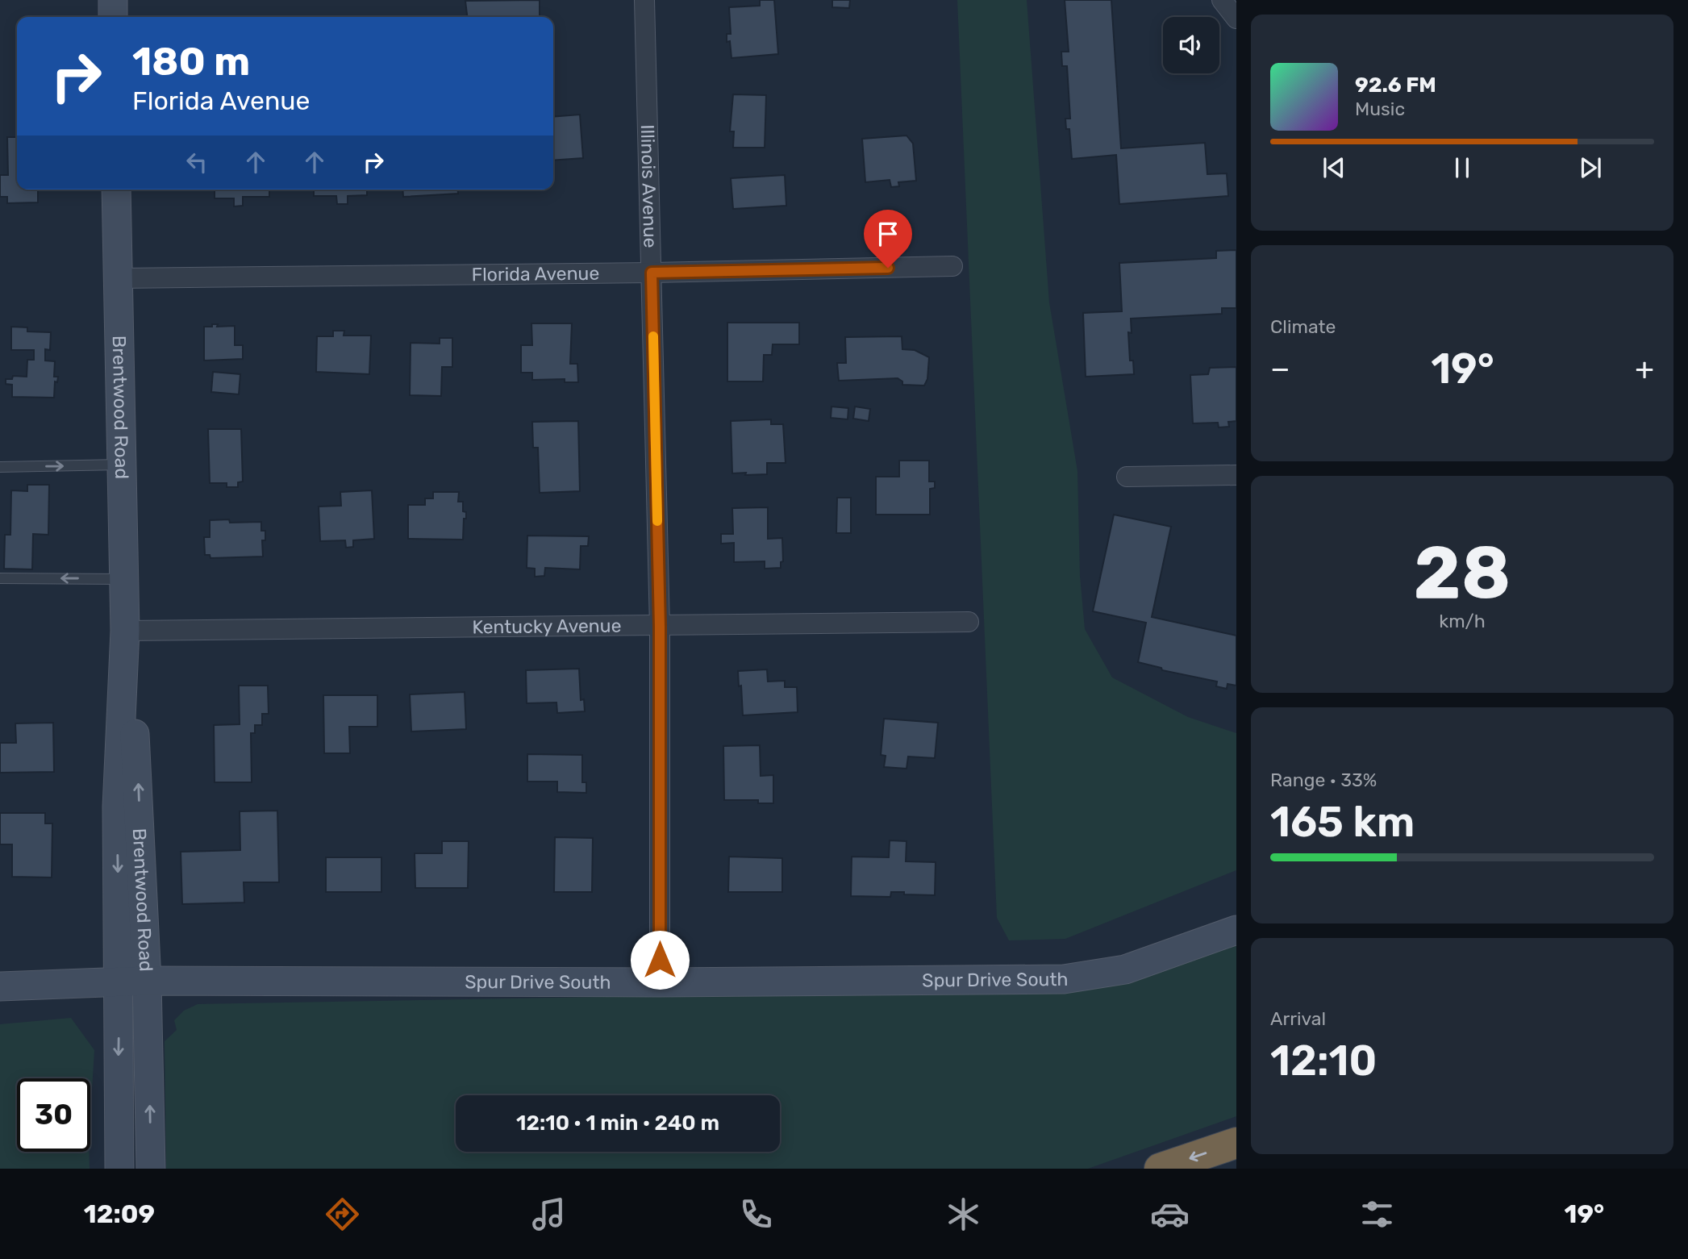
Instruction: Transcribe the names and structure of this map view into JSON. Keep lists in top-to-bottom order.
{
  "streets": {
    "street": [
      "Illinois Avenue",
      "Florida Avenue",
      "Brentwood Road",
      "Kentucky Avenue",
      "Spur Drive South"
    ]
  },
  "crossings": [
    ["Illinois Avenue", "Florida Avenue"],
    ["Illinois Avenue", "Kentucky Avenue"],
    ["Illinois Avenue", "Spur Drive South"],
    ["Florida Avenue", "Brentwood Road"],
    ["Brentwood Road", "Kentucky Avenue"],
    ["Brentwood Road", "Spur Drive South"]
  ],
  "page": {
    "turn": ["180 m", "Florida Avenue"],
    "song": ["92.6 FM", "Music"],
    "tile": [
      "Climate",
      ["28", "km/h"],
      ["Range · 33%", "165 km"],
      ["Arrival", "12:10"]
    ],
    "heat": ["−", "19°", "+"],
    "limit": "30",
    "trip": "12:10 · 1 min · 240 m",
    "tabs": ["12:09", "19°"]
  }
}
